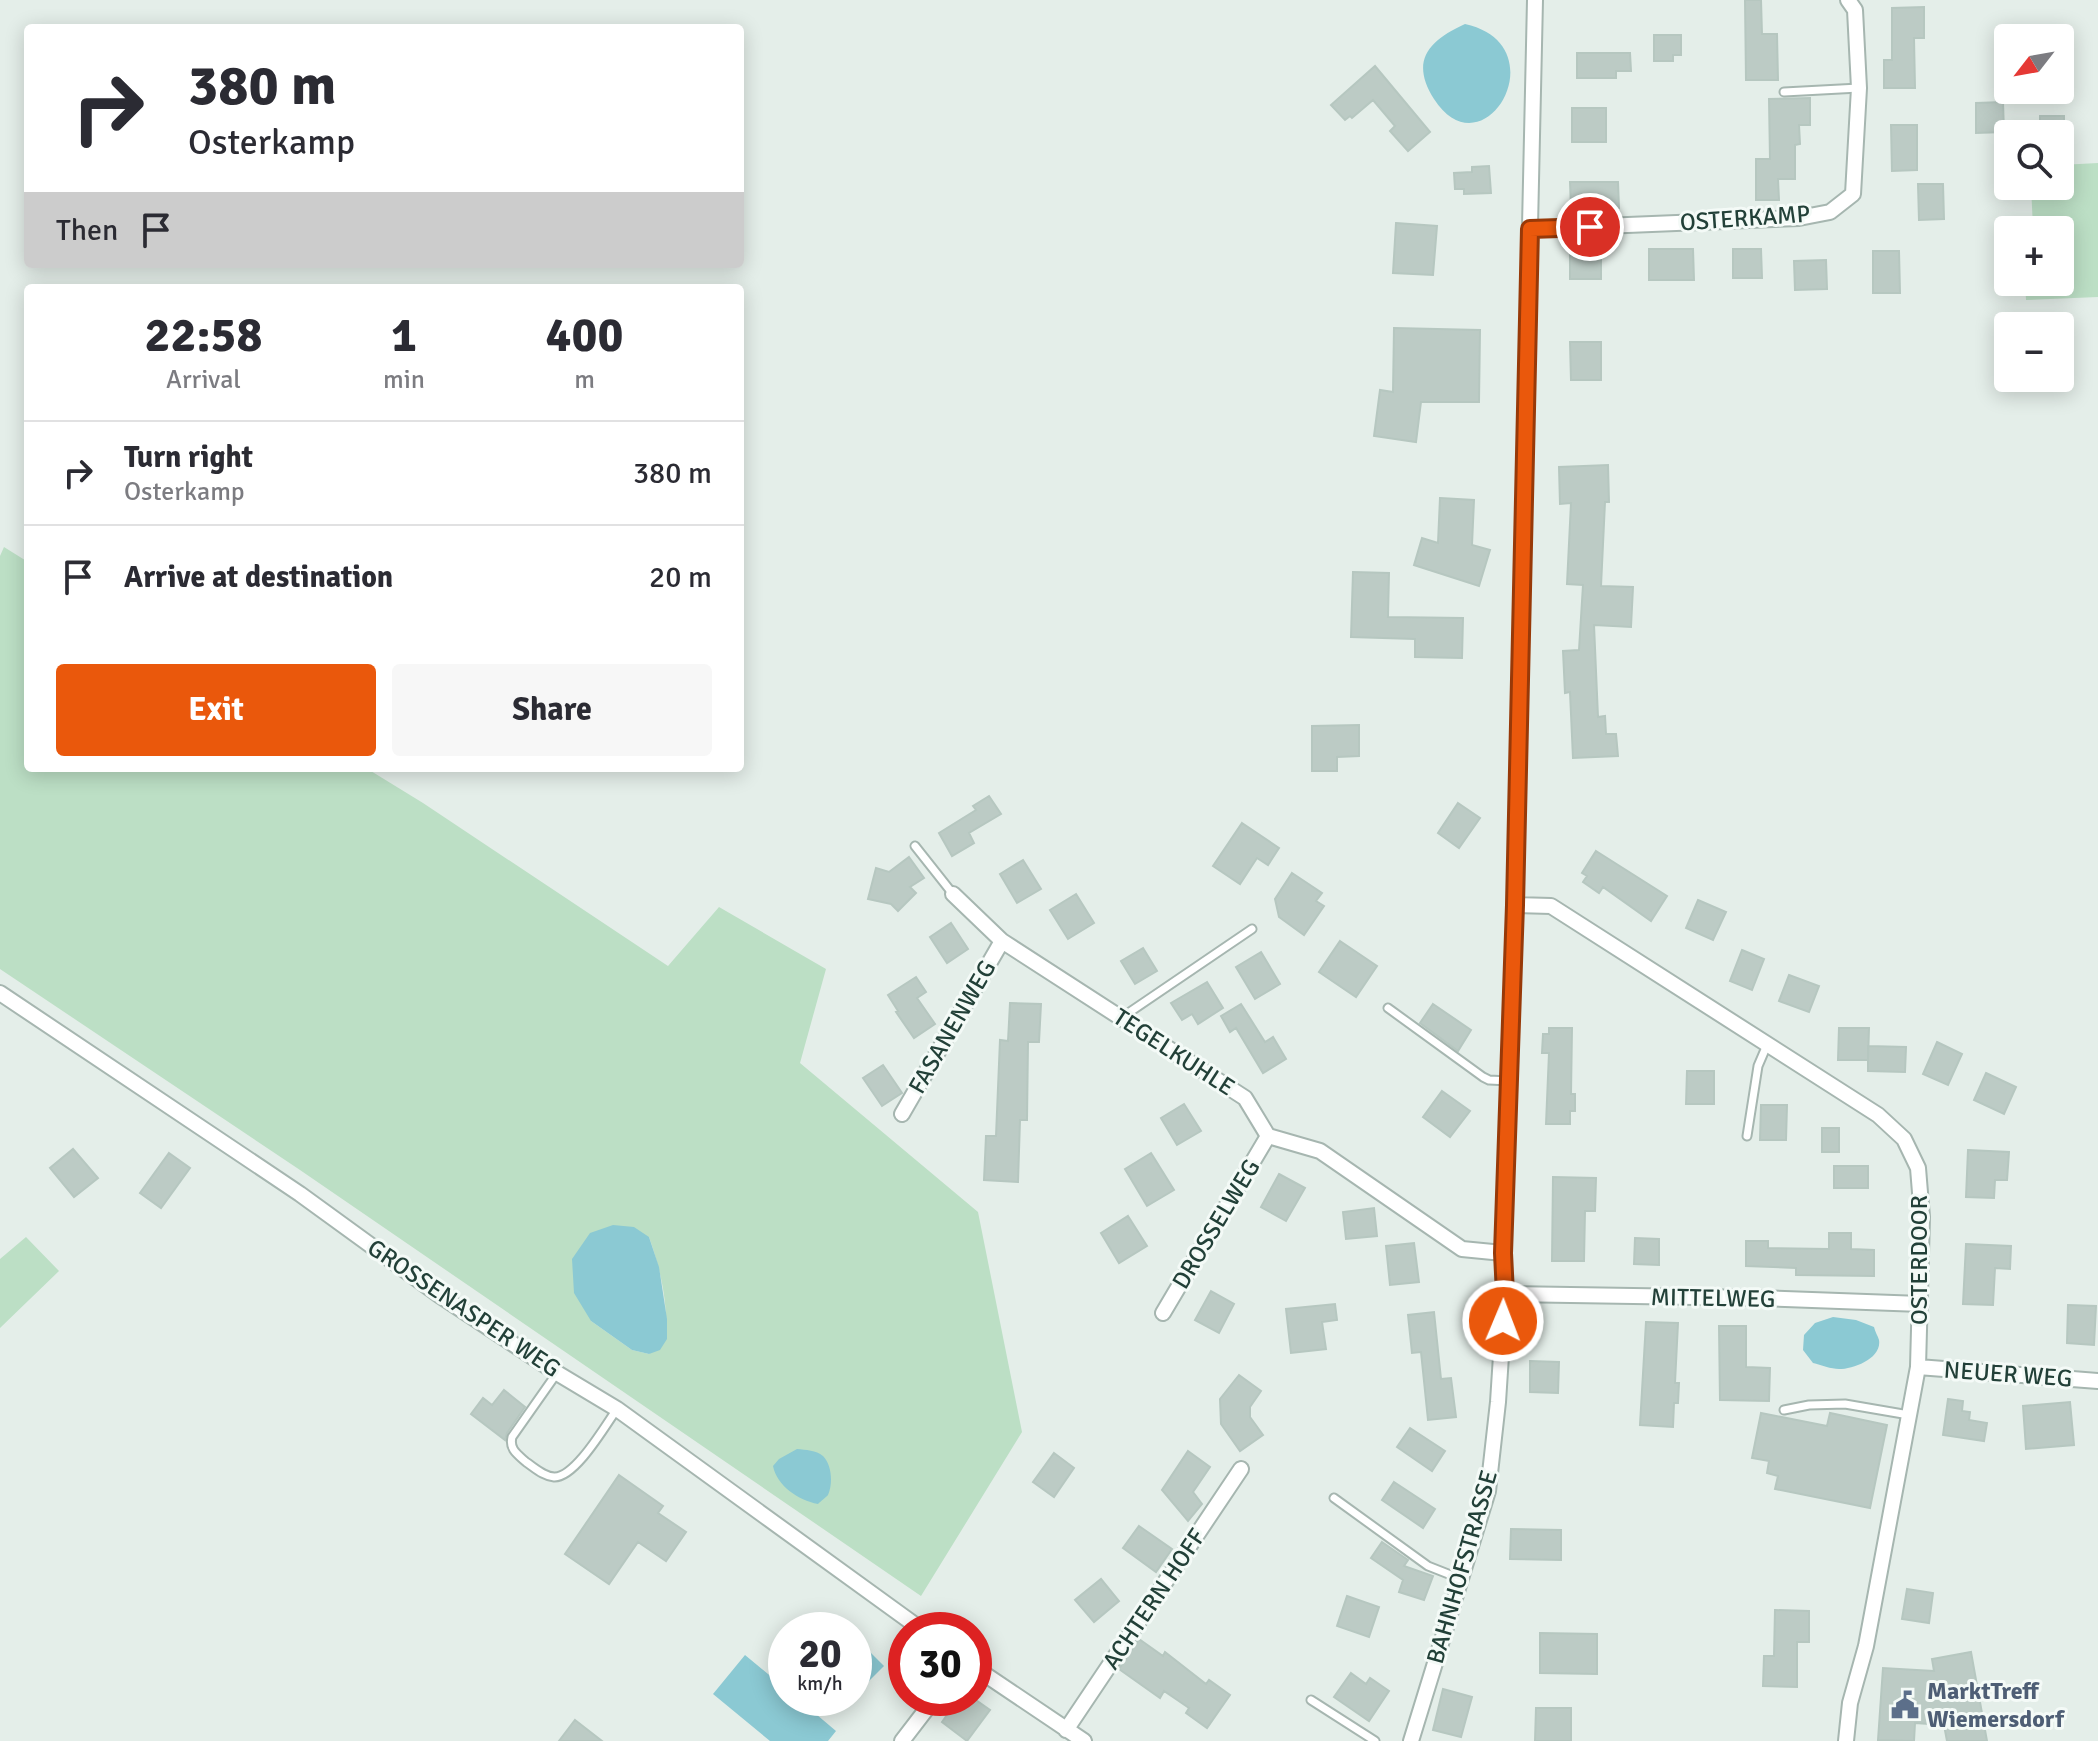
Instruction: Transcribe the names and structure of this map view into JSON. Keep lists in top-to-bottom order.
{
  "streets": {
    "street": [
      "OSTERKAMP",
      "FASANENWEG",
      "TEGELKUHLE",
      "DROSSELWEG",
      "OSTERDOOR",
      "MITTELWEG",
      "GROSSENASPER WEG",
      "NEUER WEG",
      "BAHNHOFSTRASSE",
      "ACHTERN HOFF"
    ]
  },
  "crossings": [
    ["OSTERKAMP", "BAHNHOFSTRASSE"],
    ["FASANENWEG", "TEGELKUHLE"],
    ["TEGELKUHLE", "DROSSELWEG"],
    ["OSTERDOOR", "MITTELWEG"],
    ["OSTERDOOR", "NEUER WEG"],
    ["OSTERDOOR", "BAHNHOFSTRASSE"],
    ["MITTELWEG", "BAHNHOFSTRASSE"]
  ],
  "places": {
    "public building": ["MarktTreff Wiemersdorf"]
  },
  "north": "bottom left",
  "page": {
    "map_buttons": ["+", "−"],
    "turn": ["380 m", "Osterkamp"],
    "then": "Then",
    "eta": [
      "22:58",
      "Arrival",
      "1",
      "min",
      "400",
      "m"
    ],
    "list": [
      {
        "name": "Turn right",
        "note": "Osterkamp",
        "value": "380 m"
      },
      {
        "name": "Arrive at destination",
        "value": "20 m"
      }
    ],
    "buttons": ["Exit", "Share"],
    "speed": "20 km/h",
    "limit": "30"
  }
}
